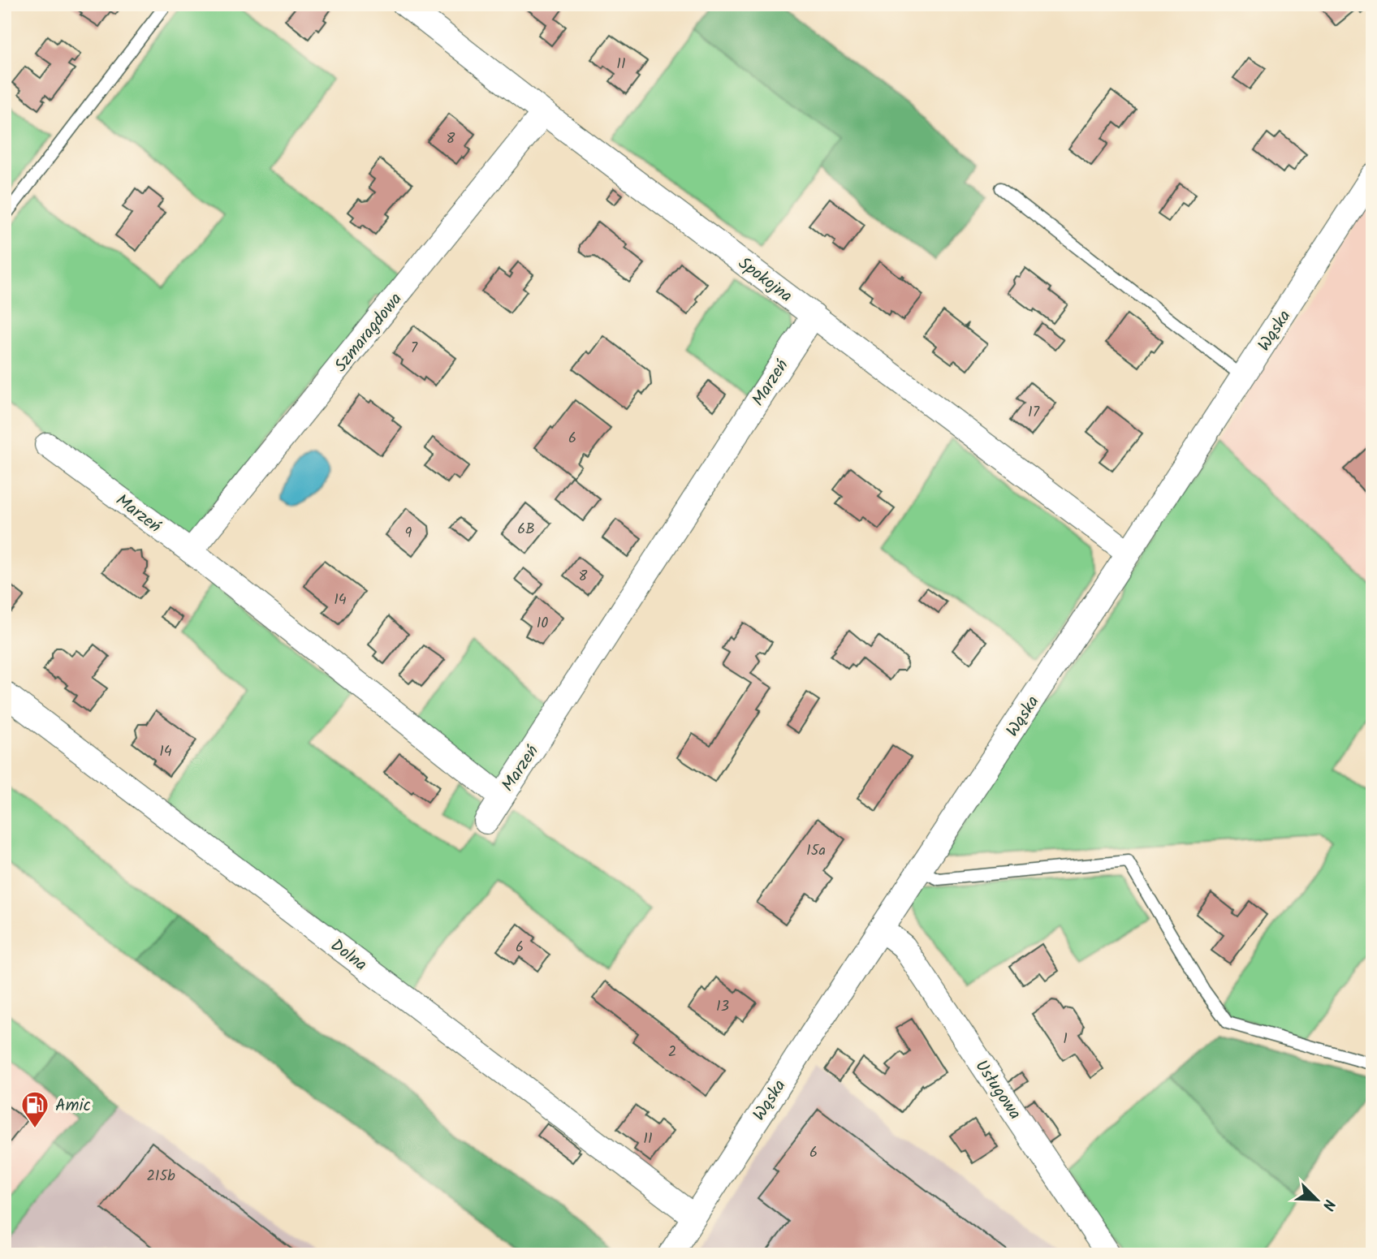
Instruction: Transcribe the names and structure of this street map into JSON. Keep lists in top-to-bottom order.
{
  "streets": {
    "street": [
      "Spokojna",
      "Wąska",
      "Szmaragdowa",
      "Marzeń",
      "Dolna",
      "Usługowa"
    ]
  },
  "crossings": [
    ["Spokojna", "Wąska"],
    ["Spokojna", "Szmaragdowa"],
    ["Spokojna", "Marzeń"],
    ["Wąska", "Dolna"],
    ["Wąska", "Usługowa"],
    ["Szmaragdowa", "Marzeń"]
  ],
  "places": {
    "fuel station": ["Amic"]
  },
  "house_numbers": [
    "11",
    "8",
    "7",
    "17",
    "6",
    "6B",
    "9",
    "8",
    "14",
    "10",
    "14",
    "15a",
    "6",
    "13",
    "1",
    "2",
    "11",
    "6",
    "215b"
  ],
  "north": "bottom right"
}
